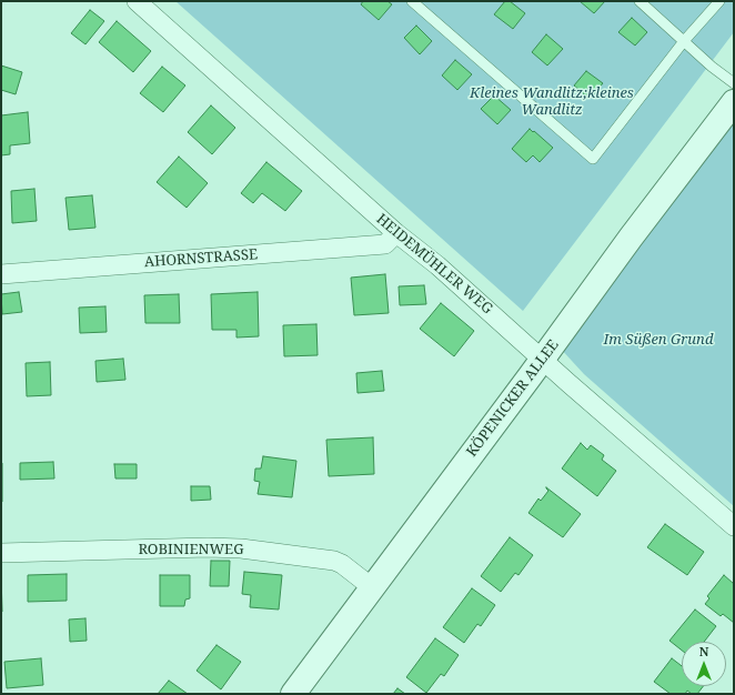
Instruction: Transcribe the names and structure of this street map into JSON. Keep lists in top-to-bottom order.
{
  "streets": {
    "street": [
      "AHORNSTRASSE",
      "HEIDEMÜHLER WEG",
      "KÖPENICKER ALLEE",
      "ROBINIENWEG"
    ]
  },
  "crossings": [
    ["AHORNSTRASSE", "HEIDEMÜHLER WEG"],
    ["HEIDEMÜHLER WEG", "KÖPENICKER ALLEE"],
    ["KÖPENICKER ALLEE", "ROBINIENWEG"]
  ],
  "parks": ["Kleines Wandlitz;kleines Wandlitz", "Im Süßen Grund"],
  "north": "top"
}
